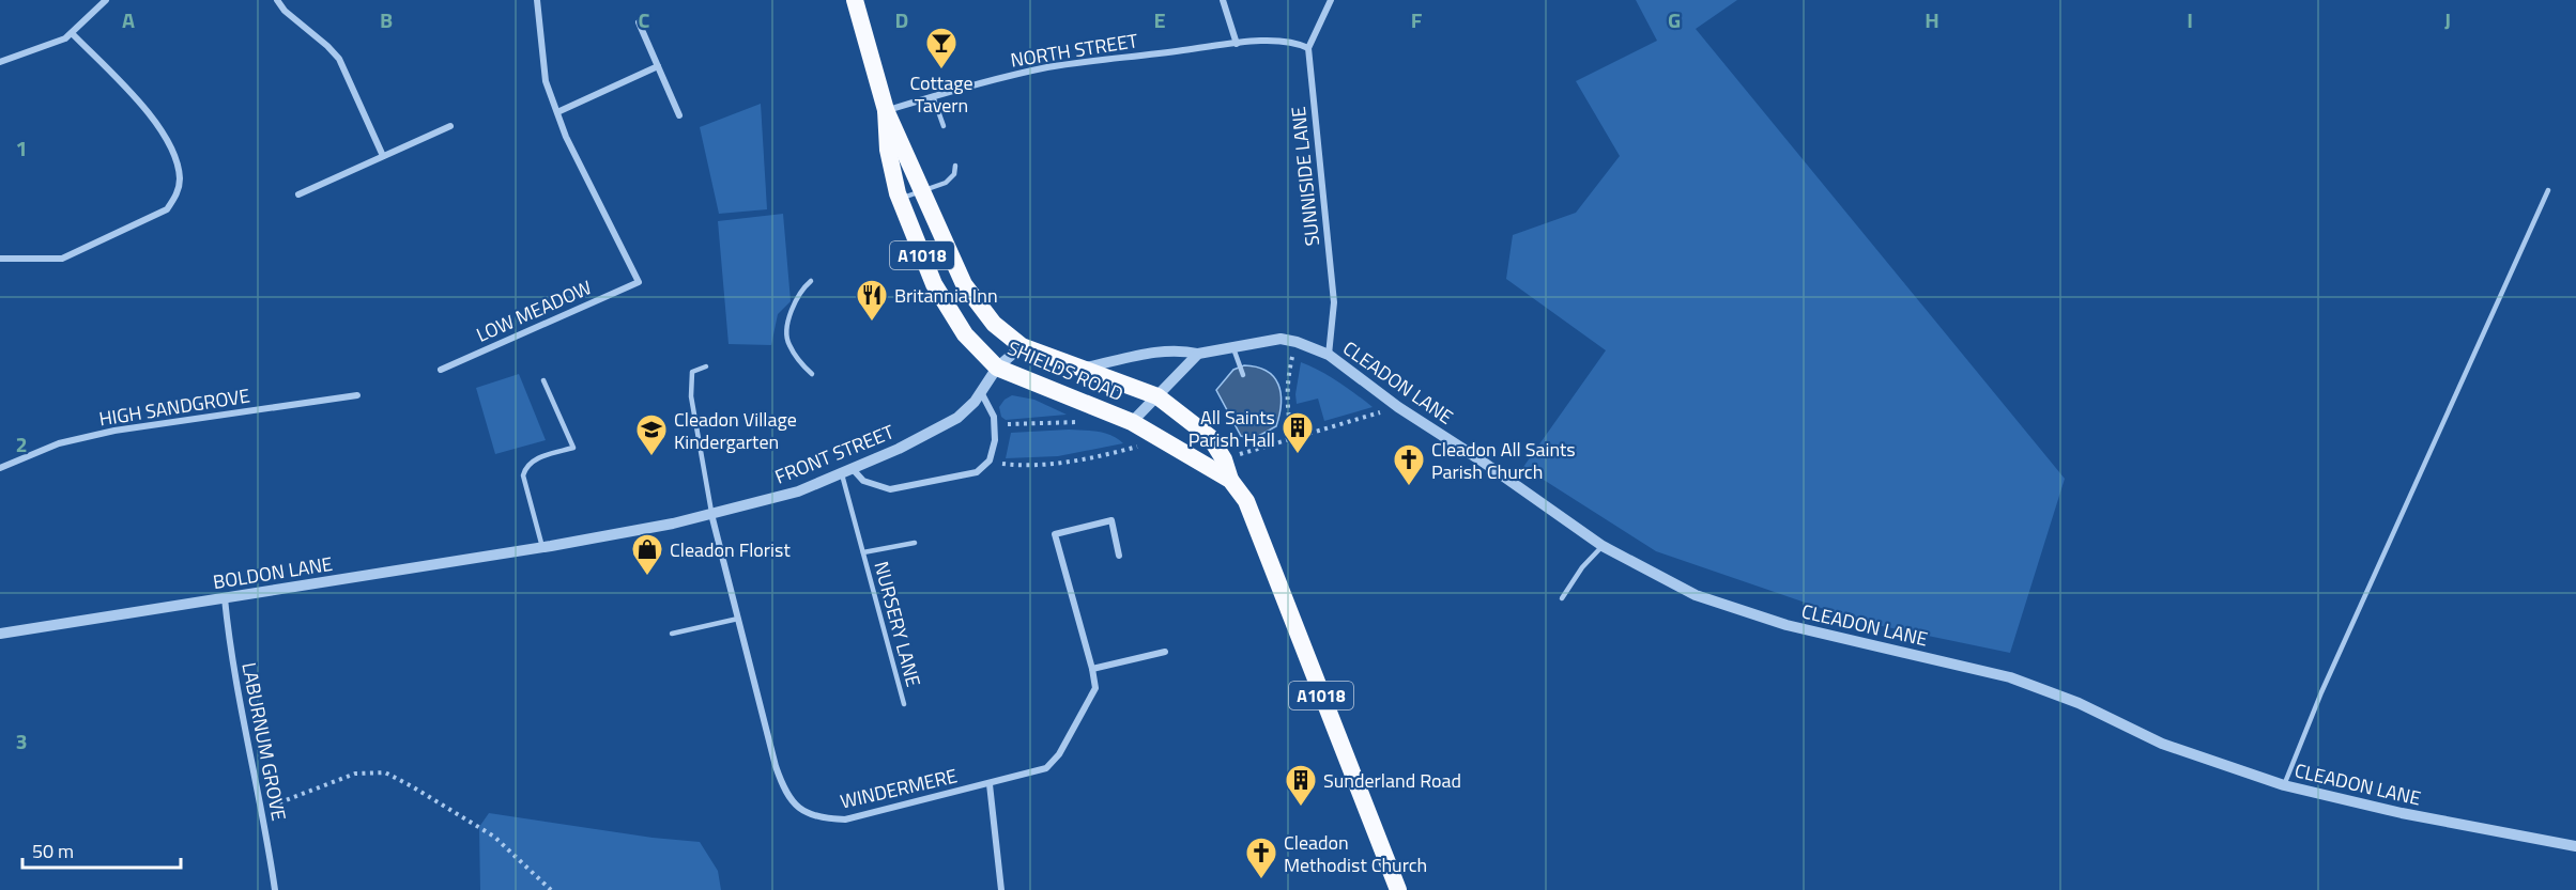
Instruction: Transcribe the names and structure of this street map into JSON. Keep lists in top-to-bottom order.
{
  "streets": {
    "highway": ["A1018", "SHIELDS ROAD"],
    "street": [
      "NORTH STREET",
      "SUNNISIDE LANE",
      "LOW MEADOW",
      "CLEADON LANE",
      "HIGH SANDGROVE",
      "FRONT STREET",
      "BOLDON LANE",
      "LABURNUM GROVE",
      "WINDERMERE"
    ],
    "lane": ["NURSERY LANE"]
  },
  "crossings": [
    ["NORTH STREET", "SUNNISIDE LANE"],
    ["NORTH STREET", "SHIELDS ROAD"],
    ["SUNNISIDE LANE", "CLEADON LANE"],
    ["SHIELDS ROAD", "CLEADON LANE"],
    ["SHIELDS ROAD", "FRONT STREET"],
    ["FRONT STREET", "BOLDON LANE"],
    ["FRONT STREET", "NURSERY LANE"],
    ["FRONT STREET", "WINDERMERE"],
    ["BOLDON LANE", "LABURNUM GROVE"]
  ],
  "places": {
    "bar": ["Cottage Tavern"],
    "restaurant": ["Britannia Inn"],
    "building": ["All Saints Parish Hall", "Sunderland Road"],
    "school or university": ["Cleadon Village Kindergarten"],
    "church": ["Cleadon All Saints Parish Church", "Cleadon Methodist Church"],
    "shop": ["Cleadon Florist"]
  },
  "scale_bar": "50 m",
  "grid": {
    "columns": [
      "A",
      "B",
      "C",
      "D",
      "E",
      "F",
      "G",
      "H",
      "I",
      "J"
    ],
    "rows": ["1", "2", "3"]
  }
}
